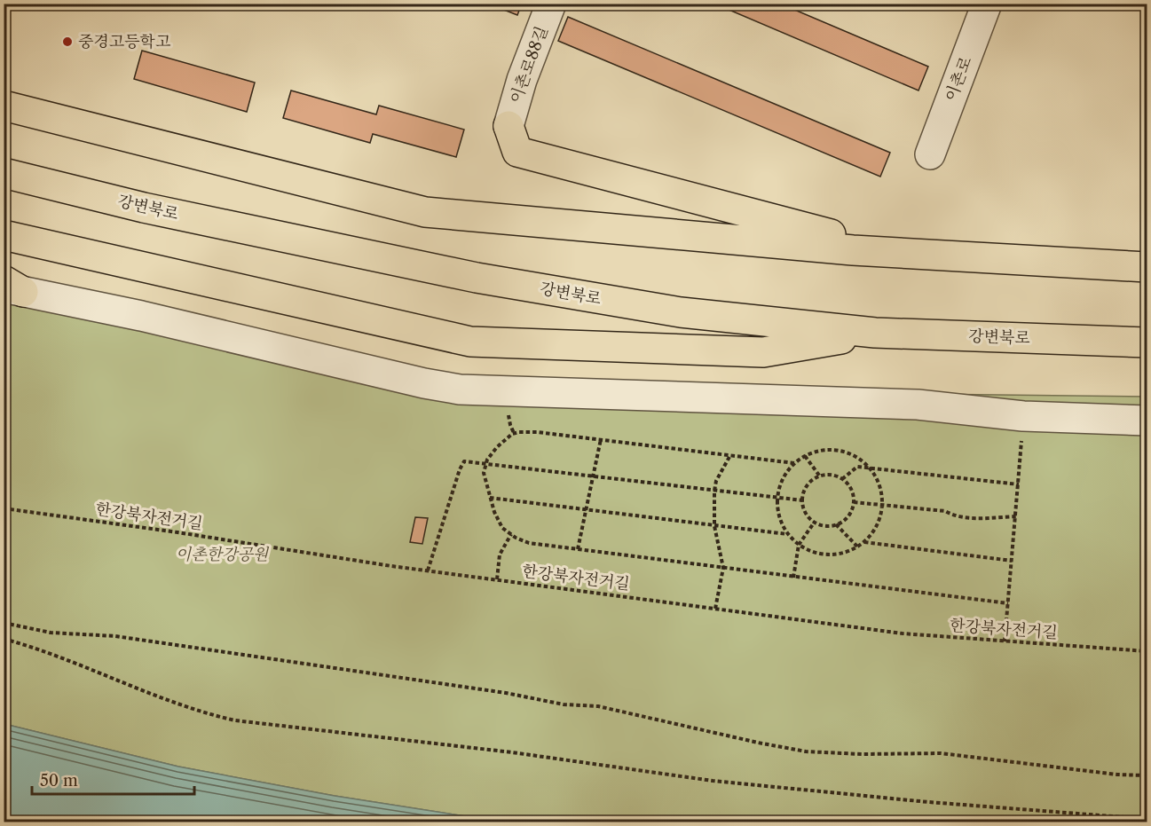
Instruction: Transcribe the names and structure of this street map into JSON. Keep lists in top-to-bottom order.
{
  "streets": {
    "highway": ["강변북로"],
    "street": ["이촌로88길", "이촌로"],
    "path": ["한강북자전거길"]
  },
  "parks": ["이촌한강공원"],
  "places": ["중경고등학고"],
  "scale_bar": "50 m"
}
